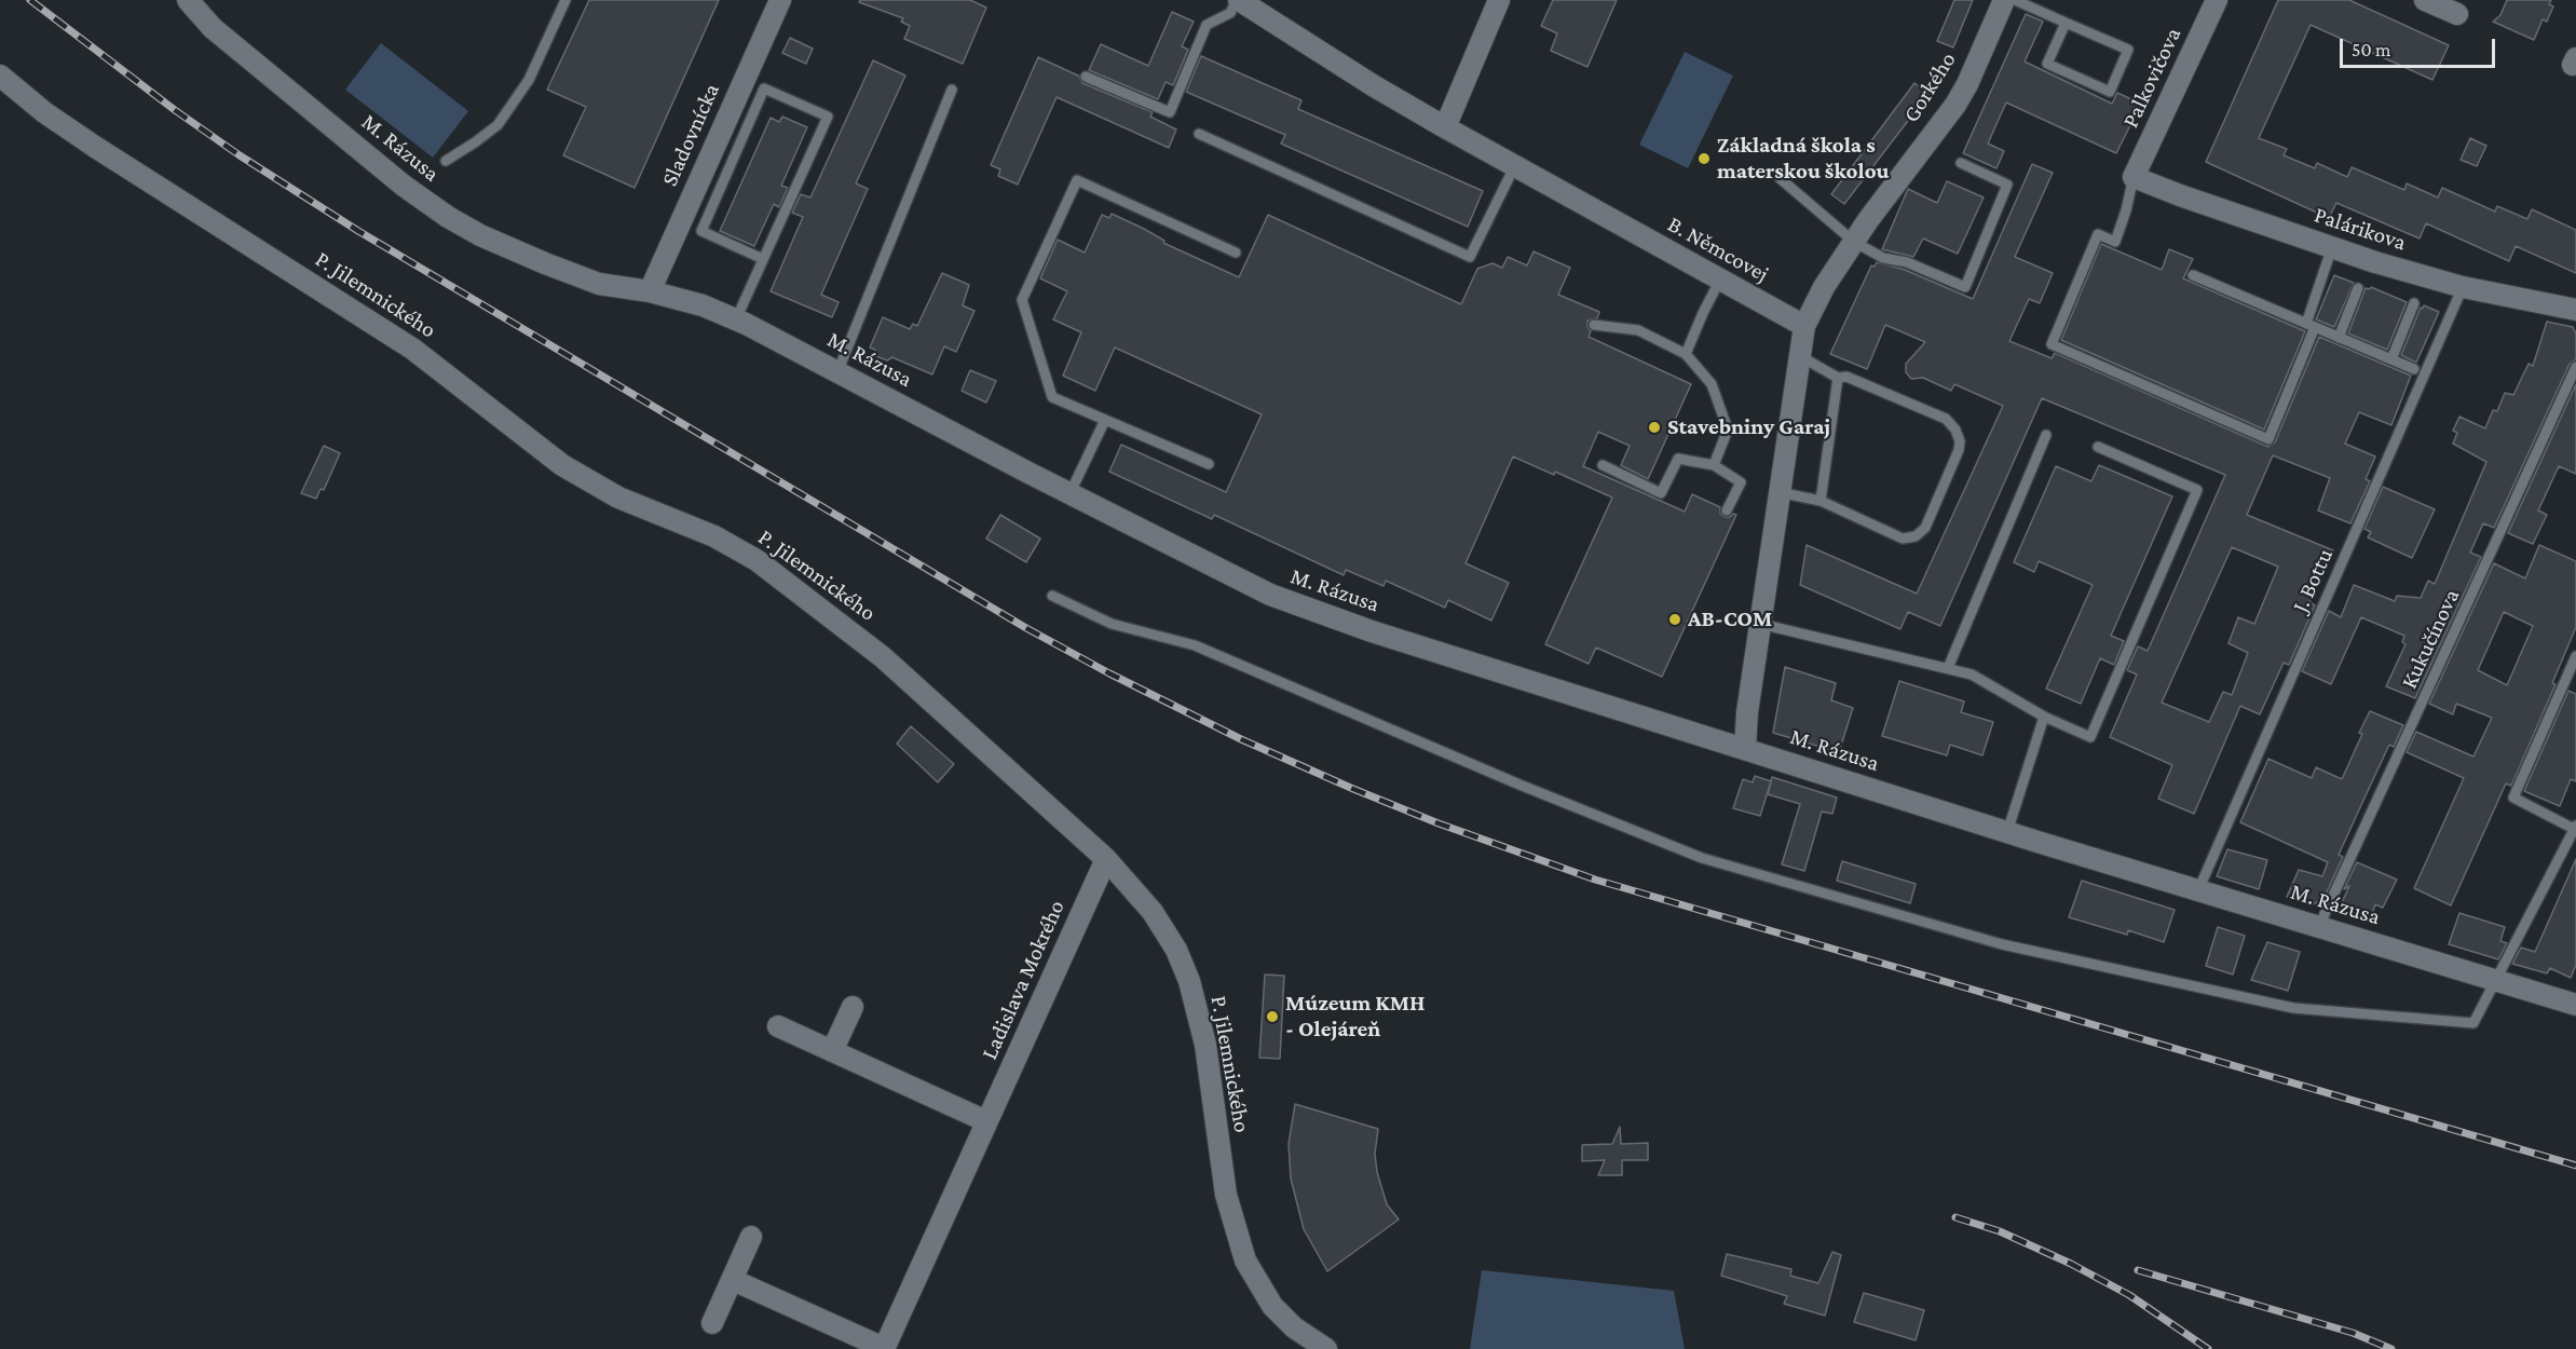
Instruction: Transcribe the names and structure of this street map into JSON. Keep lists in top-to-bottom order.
{
  "streets": {
    "street": [
      "Palkovičova",
      "Gorkého",
      "Sladovnícka",
      "M. Rázusa",
      "Palárikova",
      "B. Němcovej",
      "P. Jilemnického",
      "Ladislava Mokrého"
    ],
    "lane": ["J. Bottu", "Kukučínova"]
  },
  "crossings": [
    ["Palkovičova", "Palárikova"],
    ["Gorkého", "B. Němcovej"],
    ["Sladovnícka", "M. Rázusa"],
    ["M. Rázusa", "J. Bottu"],
    ["M. Rázusa", "Kukučínova"],
    ["Palárikova", "J. Bottu"],
    ["P. Jilemnického", "Ladislava Mokrého"]
  ],
  "places": [
    "Základná škola s materskou školou",
    "Stavebniny Garaj",
    "AB-COM",
    "Múzeum KMH - Olejáreň"
  ],
  "scale_bar": "50 m"
}
